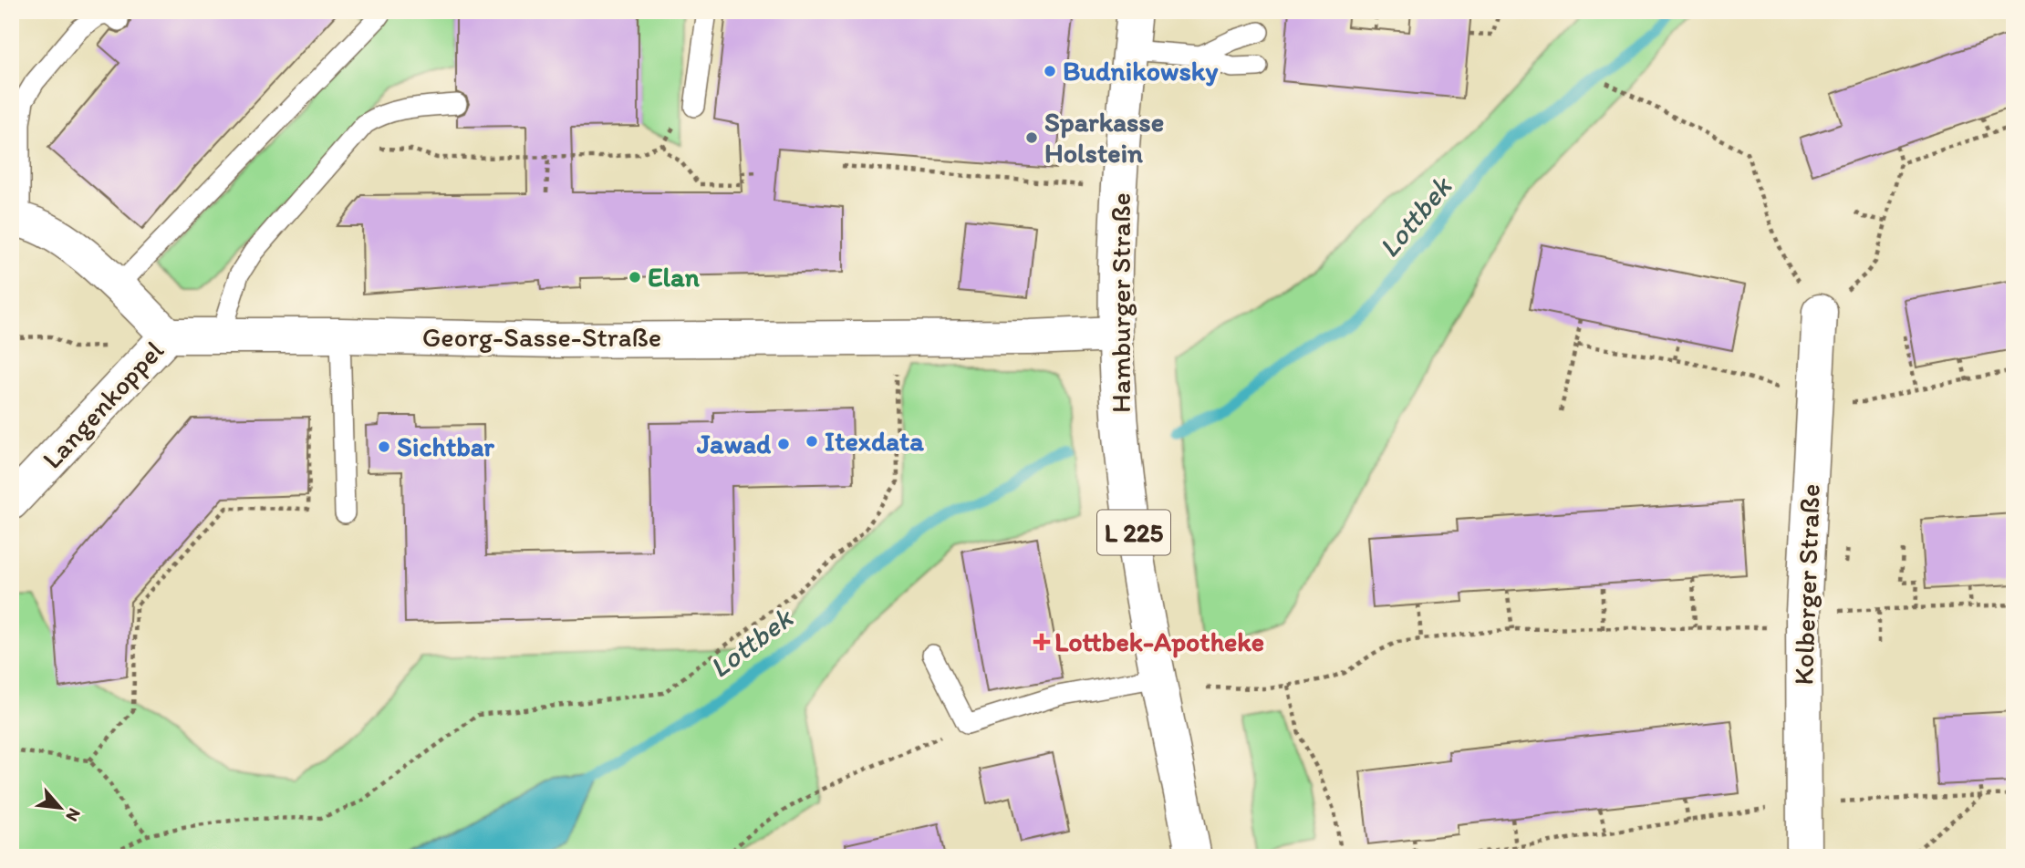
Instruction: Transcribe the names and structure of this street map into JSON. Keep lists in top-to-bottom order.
{
  "streets": {
    "street": [
      "Hamburger Straße",
      "Georg-Sasse-Straße",
      "Langenkoppel",
      "L 225",
      "Kolberger Straße"
    ]
  },
  "crossings": [
    ["Hamburger Straße", "Georg-Sasse-Straße"],
    ["Georg-Sasse-Straße", "Langenkoppel"]
  ],
  "water": ["Lottbek"],
  "places": {
    "other": [
      "Budnikowsky",
      "Sparkasse Holstein",
      "Elan",
      "Itexdata",
      "Jawad",
      "Sichtbar"
    ],
    "health": ["Lottbek-Apotheke"]
  },
  "north": "bottom right"
}
